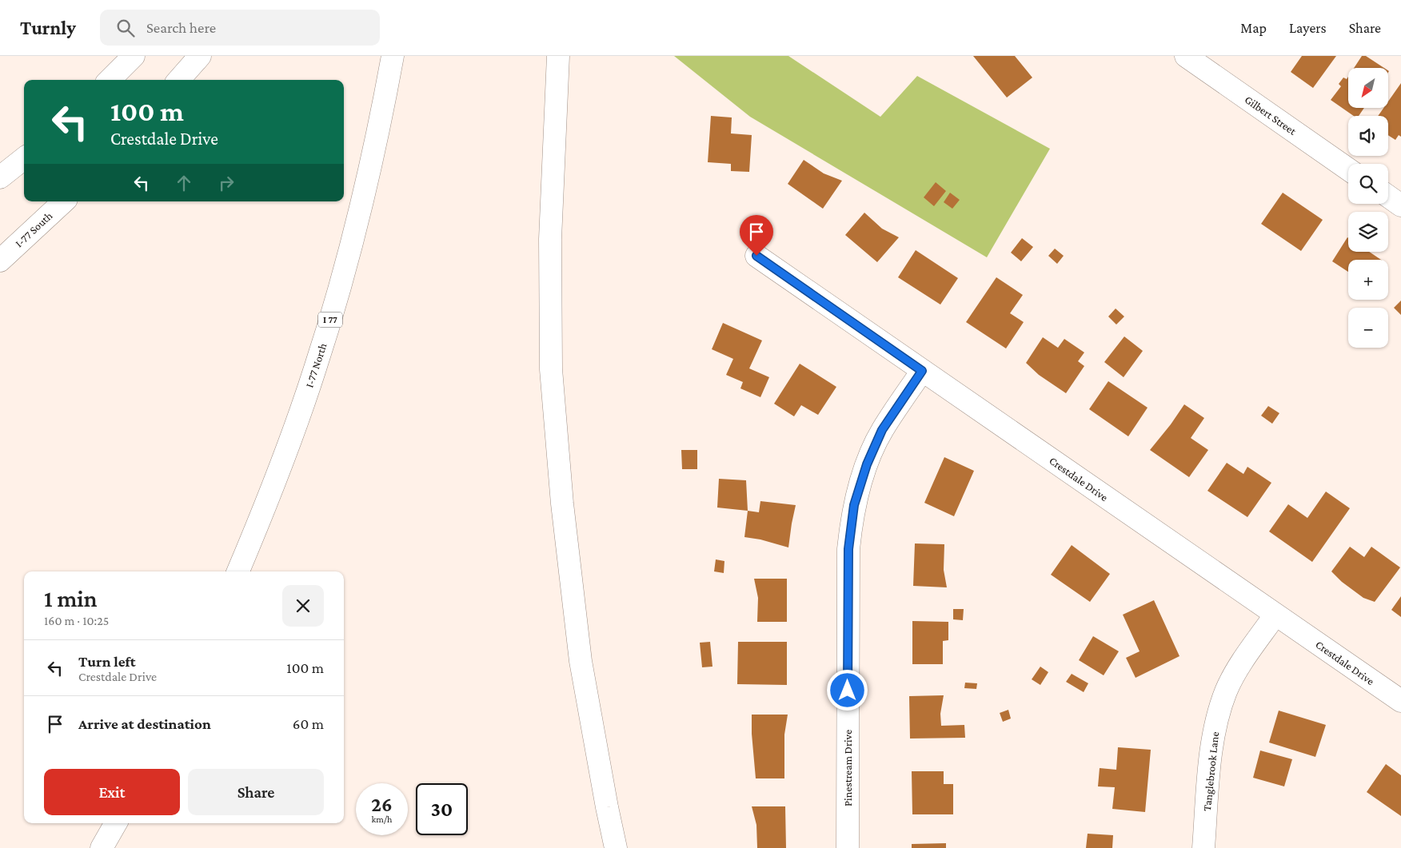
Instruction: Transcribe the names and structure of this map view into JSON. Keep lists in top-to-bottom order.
{
  "streets": {
    "main road": [
      "Gilbert Street",
      "I-77 South",
      "I 77",
      "I-77 North",
      "Crestdale Drive",
      "Pinestream Drive",
      "Tanglebrook Lane"
    ]
  },
  "crossings": [
    ["Crestdale Drive", "Pinestream Drive"],
    ["Crestdale Drive", "Tanglebrook Lane"]
  ],
  "north": "bottom left",
  "page": {
    "header": "Turnly",
    "search": "Search here",
    "nav": ["Map", "Layers", "Share"],
    "map_buttons": ["+", "−"],
    "turn": ["100 m", "Crestdale Drive"],
    "heading": ["1 min", "160 m · 10:25"],
    "list": [
      {
        "name": "Turn left",
        "note": "Crestdale Drive",
        "value": "100 m"
      },
      {
        "name": "Arrive at destination",
        "value": "60 m"
      }
    ],
    "buttons": ["Exit", "Share"],
    "speed": "26 km/h",
    "limit": "30"
  }
}
